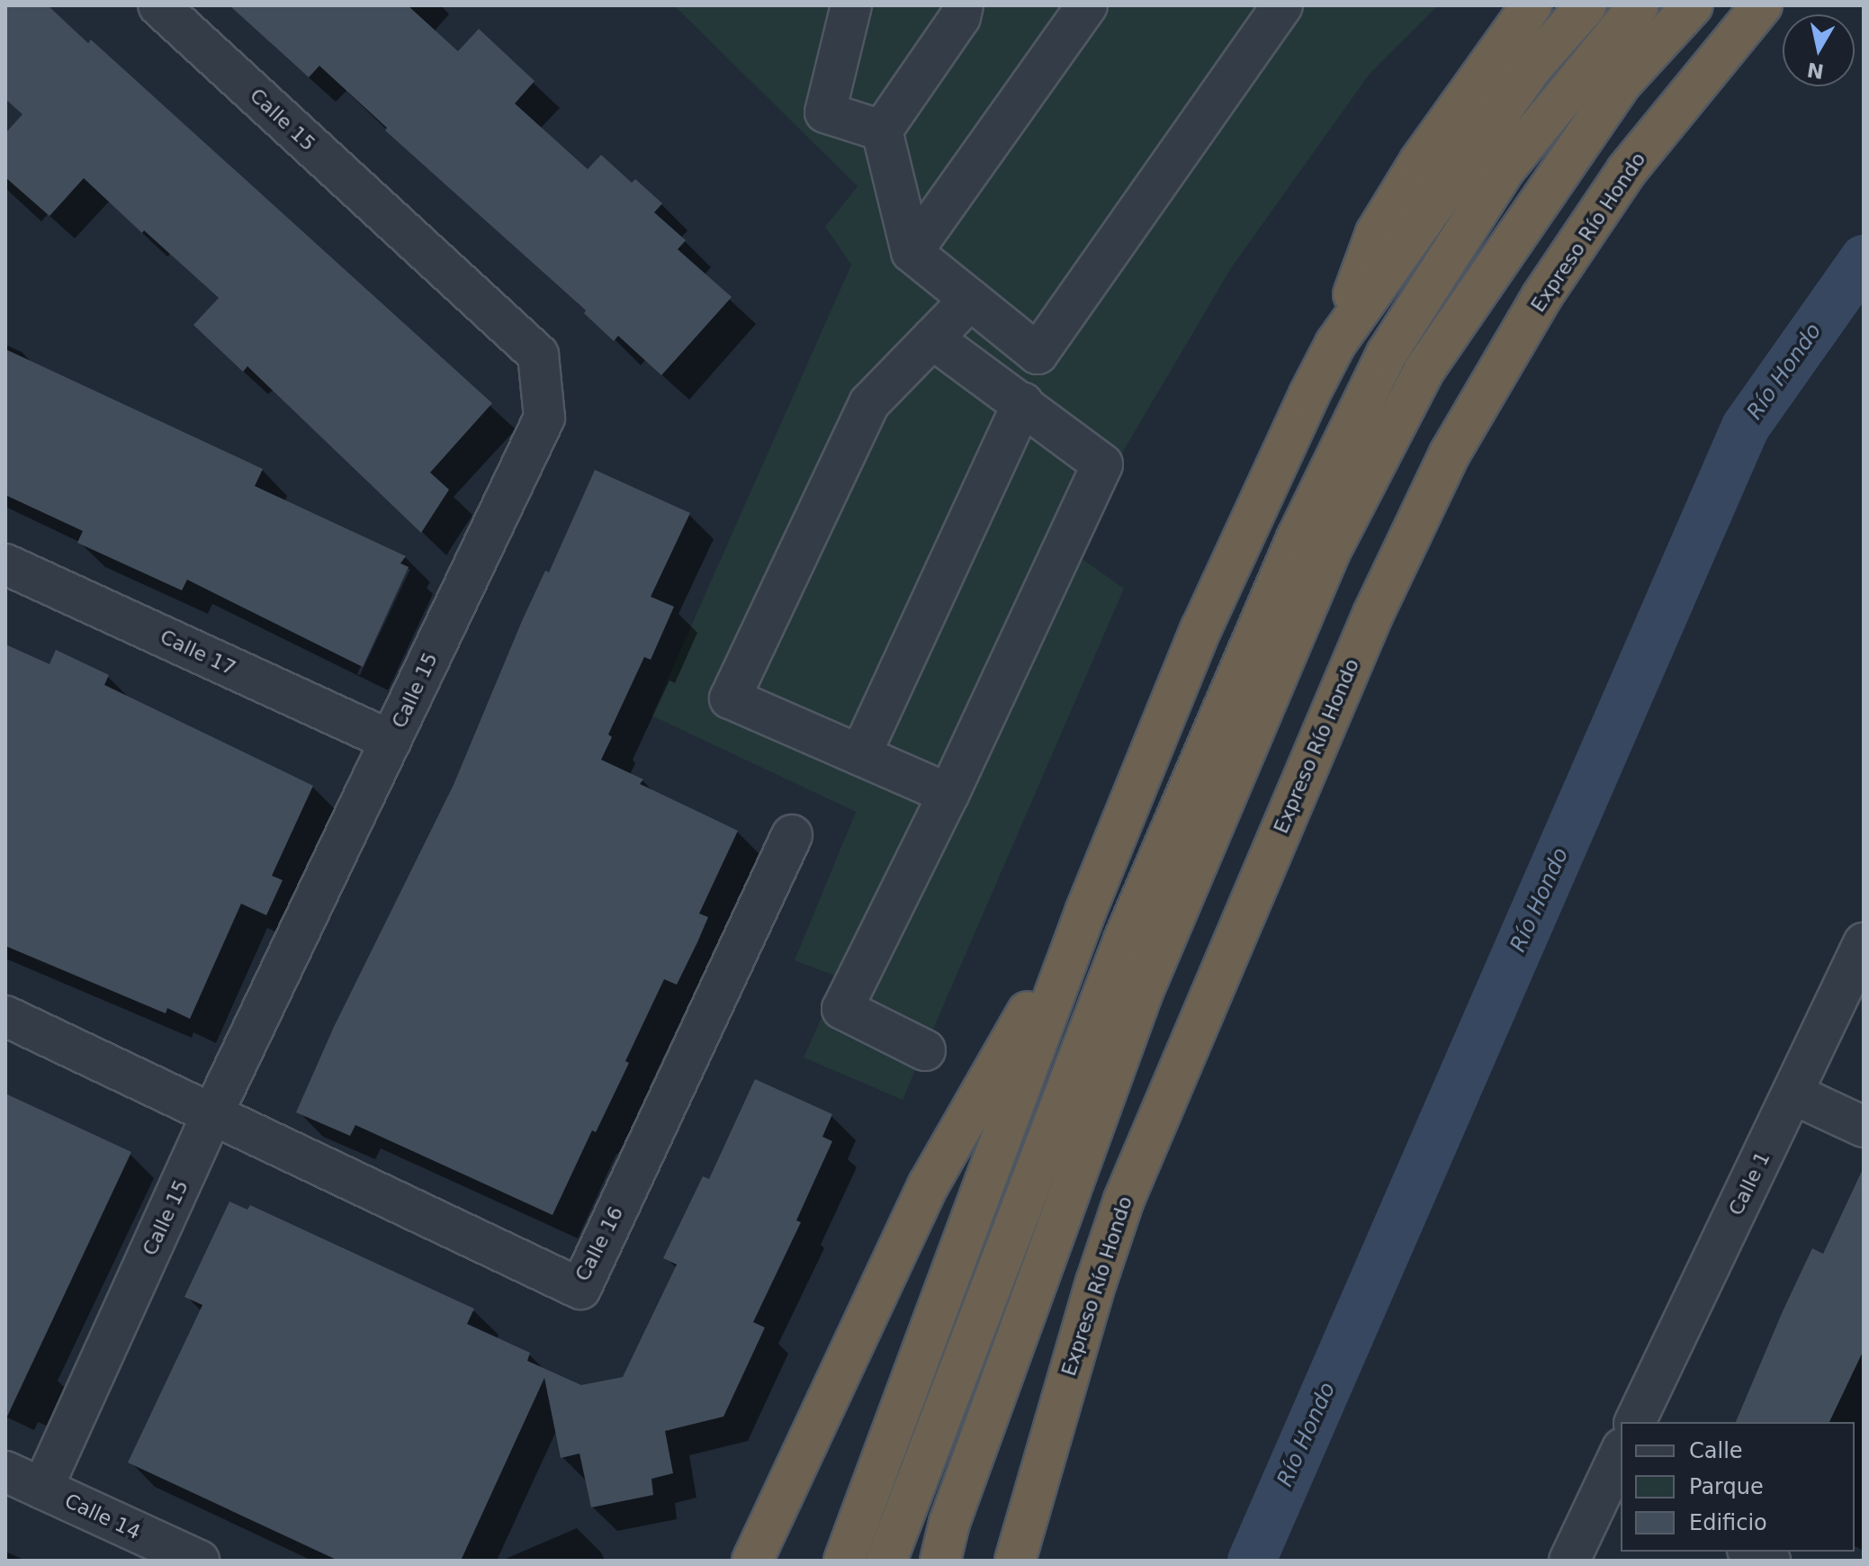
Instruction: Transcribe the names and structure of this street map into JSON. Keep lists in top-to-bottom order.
{
  "streets": {
    "highway": ["Expreso Río Hondo"],
    "street": [
      "Calle 15",
      "Calle 17",
      "Calle 1",
      "Calle 16",
      "Calle 14"
    ]
  },
  "crossings": [
    ["Calle 15", "Calle 17"],
    ["Calle 15", "Calle 16"],
    ["Calle 15", "Calle 14"]
  ],
  "water": ["Río Hondo"],
  "legend": ["Calle", "Parque", "Edificio"],
  "north": "bottom"
}
